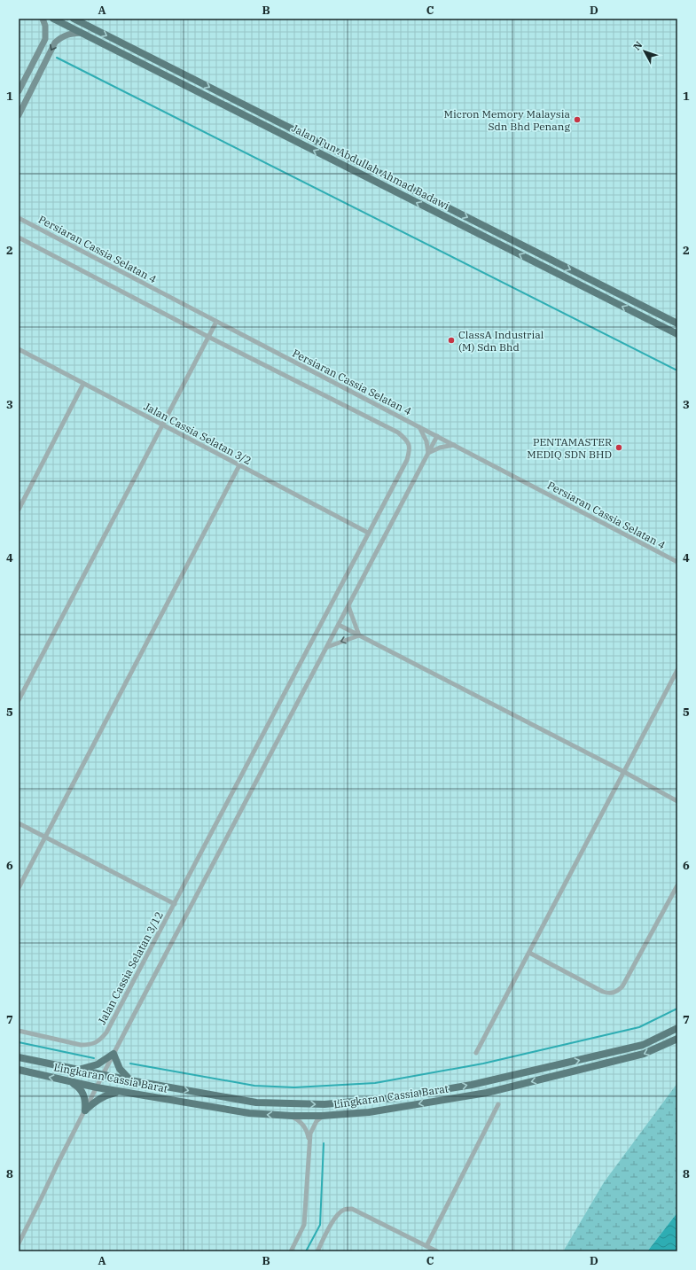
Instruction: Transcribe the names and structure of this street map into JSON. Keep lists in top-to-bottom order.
{
  "streets": {
    "main road": ["Jalan Tun Abdullah Ahmad Badawi", "Lingkaran Cassia Barat"],
    "street": ["Persiaran Cassia Selatan 4", "Jalan Cassia Selatan 3/2", "Jalan Cassia Selatan 3/12"]
  },
  "places": ["Micron Memory Malaysia Sdn Bhd Penang", "ClassA Industrial (M) Sdn Bhd", "PENTAMASTER MEDIQ SDN BHD"],
  "north": "top left",
  "grid": {
    "columns": [
      "A",
      "B",
      "C",
      "D"
    ],
    "rows": [
      "1",
      "2",
      "3",
      "4",
      "5",
      "6",
      "7",
      "8"
    ]
  }
}
